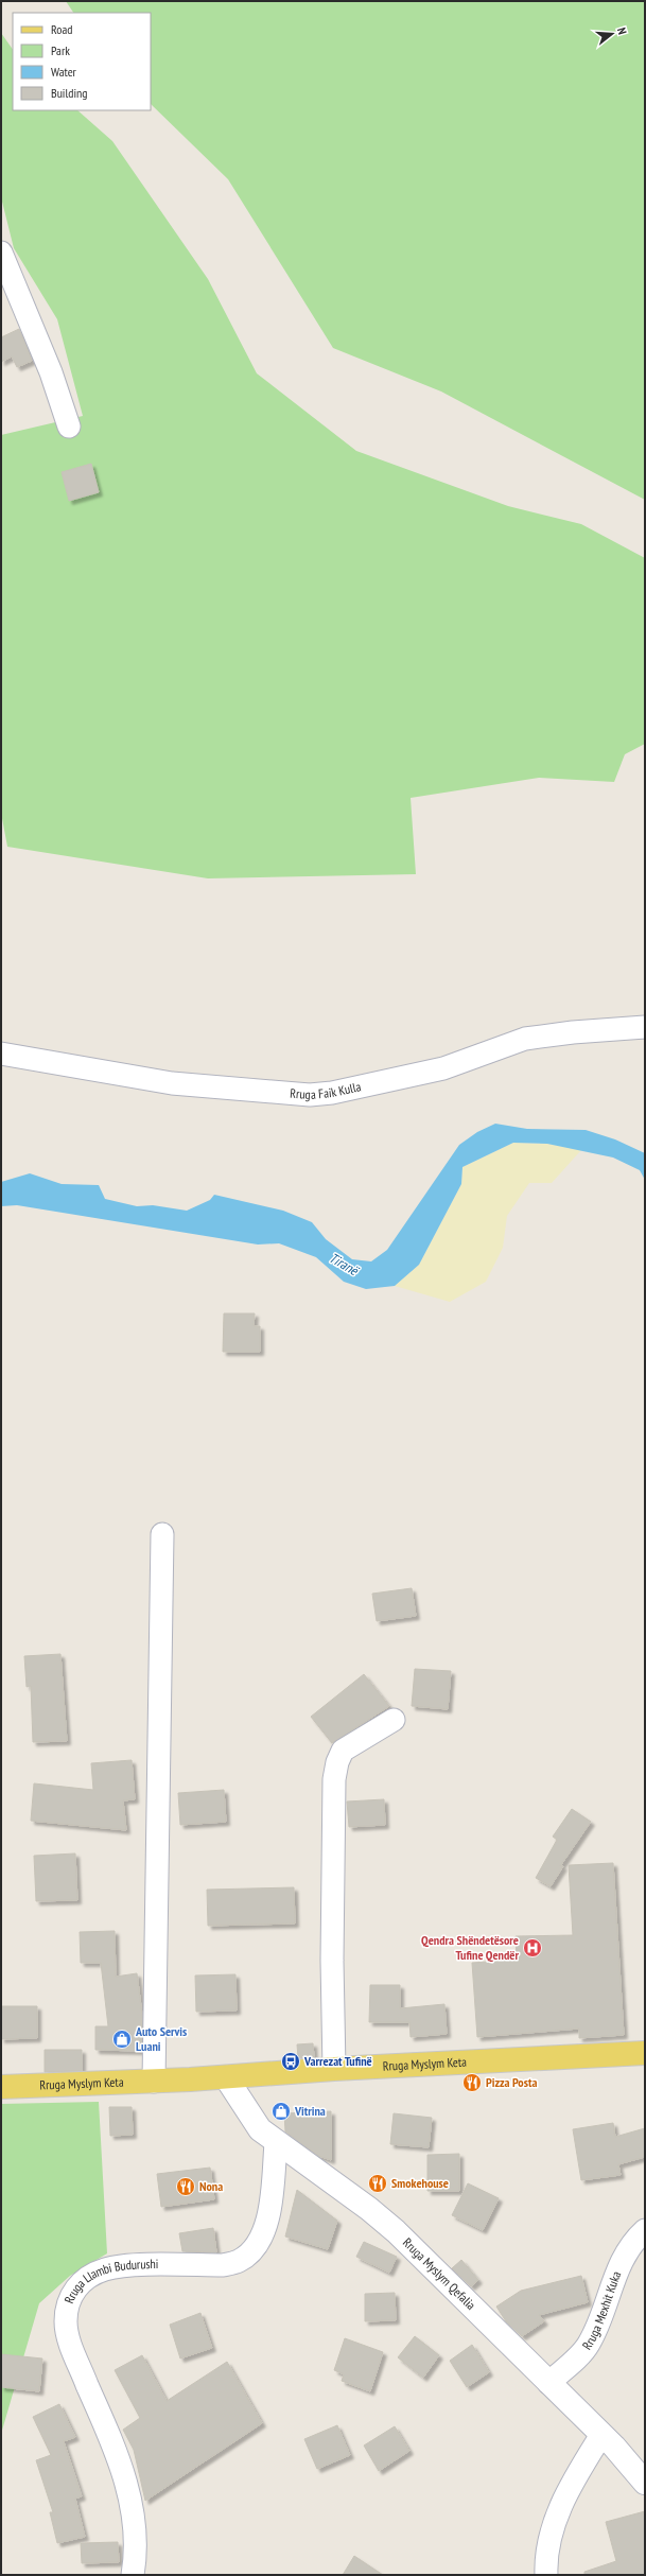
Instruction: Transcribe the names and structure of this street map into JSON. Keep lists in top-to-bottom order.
{
  "streets": {
    "main road": ["Rruga Myslym Keta"],
    "street": [
      "Rruga Faik Kulla",
      "Rruga Myslym Qefalia",
      "Rruga Llambi Budurushi",
      "Rruga Mexhit Kuka"
    ]
  },
  "crossings": [
    ["Rruga Myslym Keta", "Rruga Myslym Qefalia"],
    ["Rruga Myslym Qefalia", "Rruga Llambi Budurushi"],
    ["Rruga Myslym Qefalia", "Rruga Mexhit Kuka"]
  ],
  "water": ["Tiranë"],
  "places": {
    "hospital": ["Qendra Shëndetësore Tufine Qendër"],
    "shop": ["Auto Servis Luani", "Vitrina"],
    "bus stop": ["Varrezat Tufinë"],
    "restaurant": ["Pizza Posta", "Smokehouse", "Nona"]
  },
  "legend": [
    "Road",
    "Park",
    "Water",
    "Building"
  ],
  "north": "right"
}
